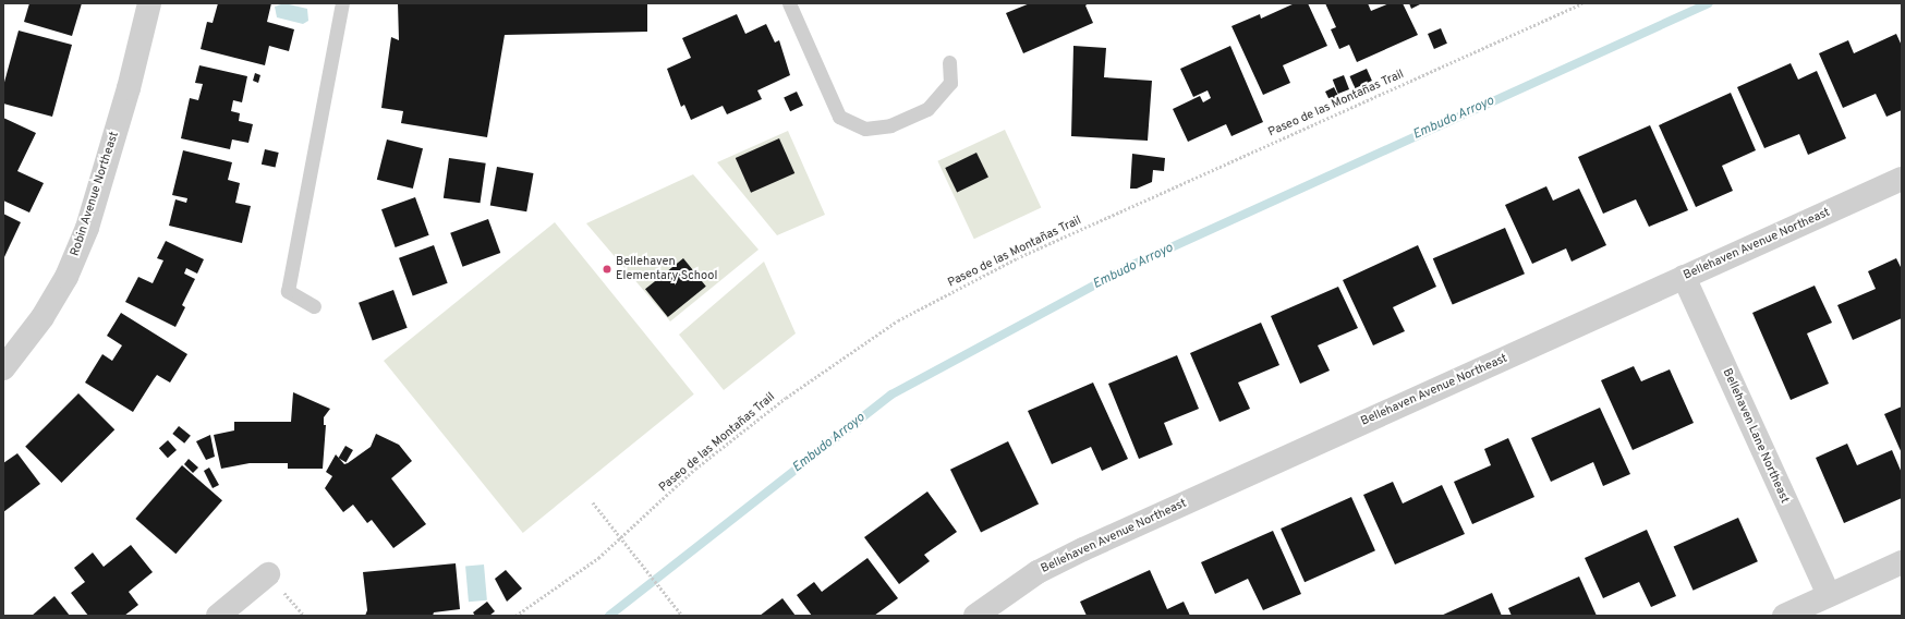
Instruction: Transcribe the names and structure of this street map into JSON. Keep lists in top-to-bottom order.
{
  "streets": {
    "street": ["Robin Avenue Northeast", "Bellehaven Avenue Northeast", "Bellehaven Lane Northeast"],
    "path": ["Paseo de las Montañas Trail"]
  },
  "crossings": [
    ["Bellehaven Avenue Northeast", "Bellehaven Lane Northeast"]
  ],
  "water": ["Embudo Arroyo"],
  "places": ["Bellehaven Elementary School"]
}
